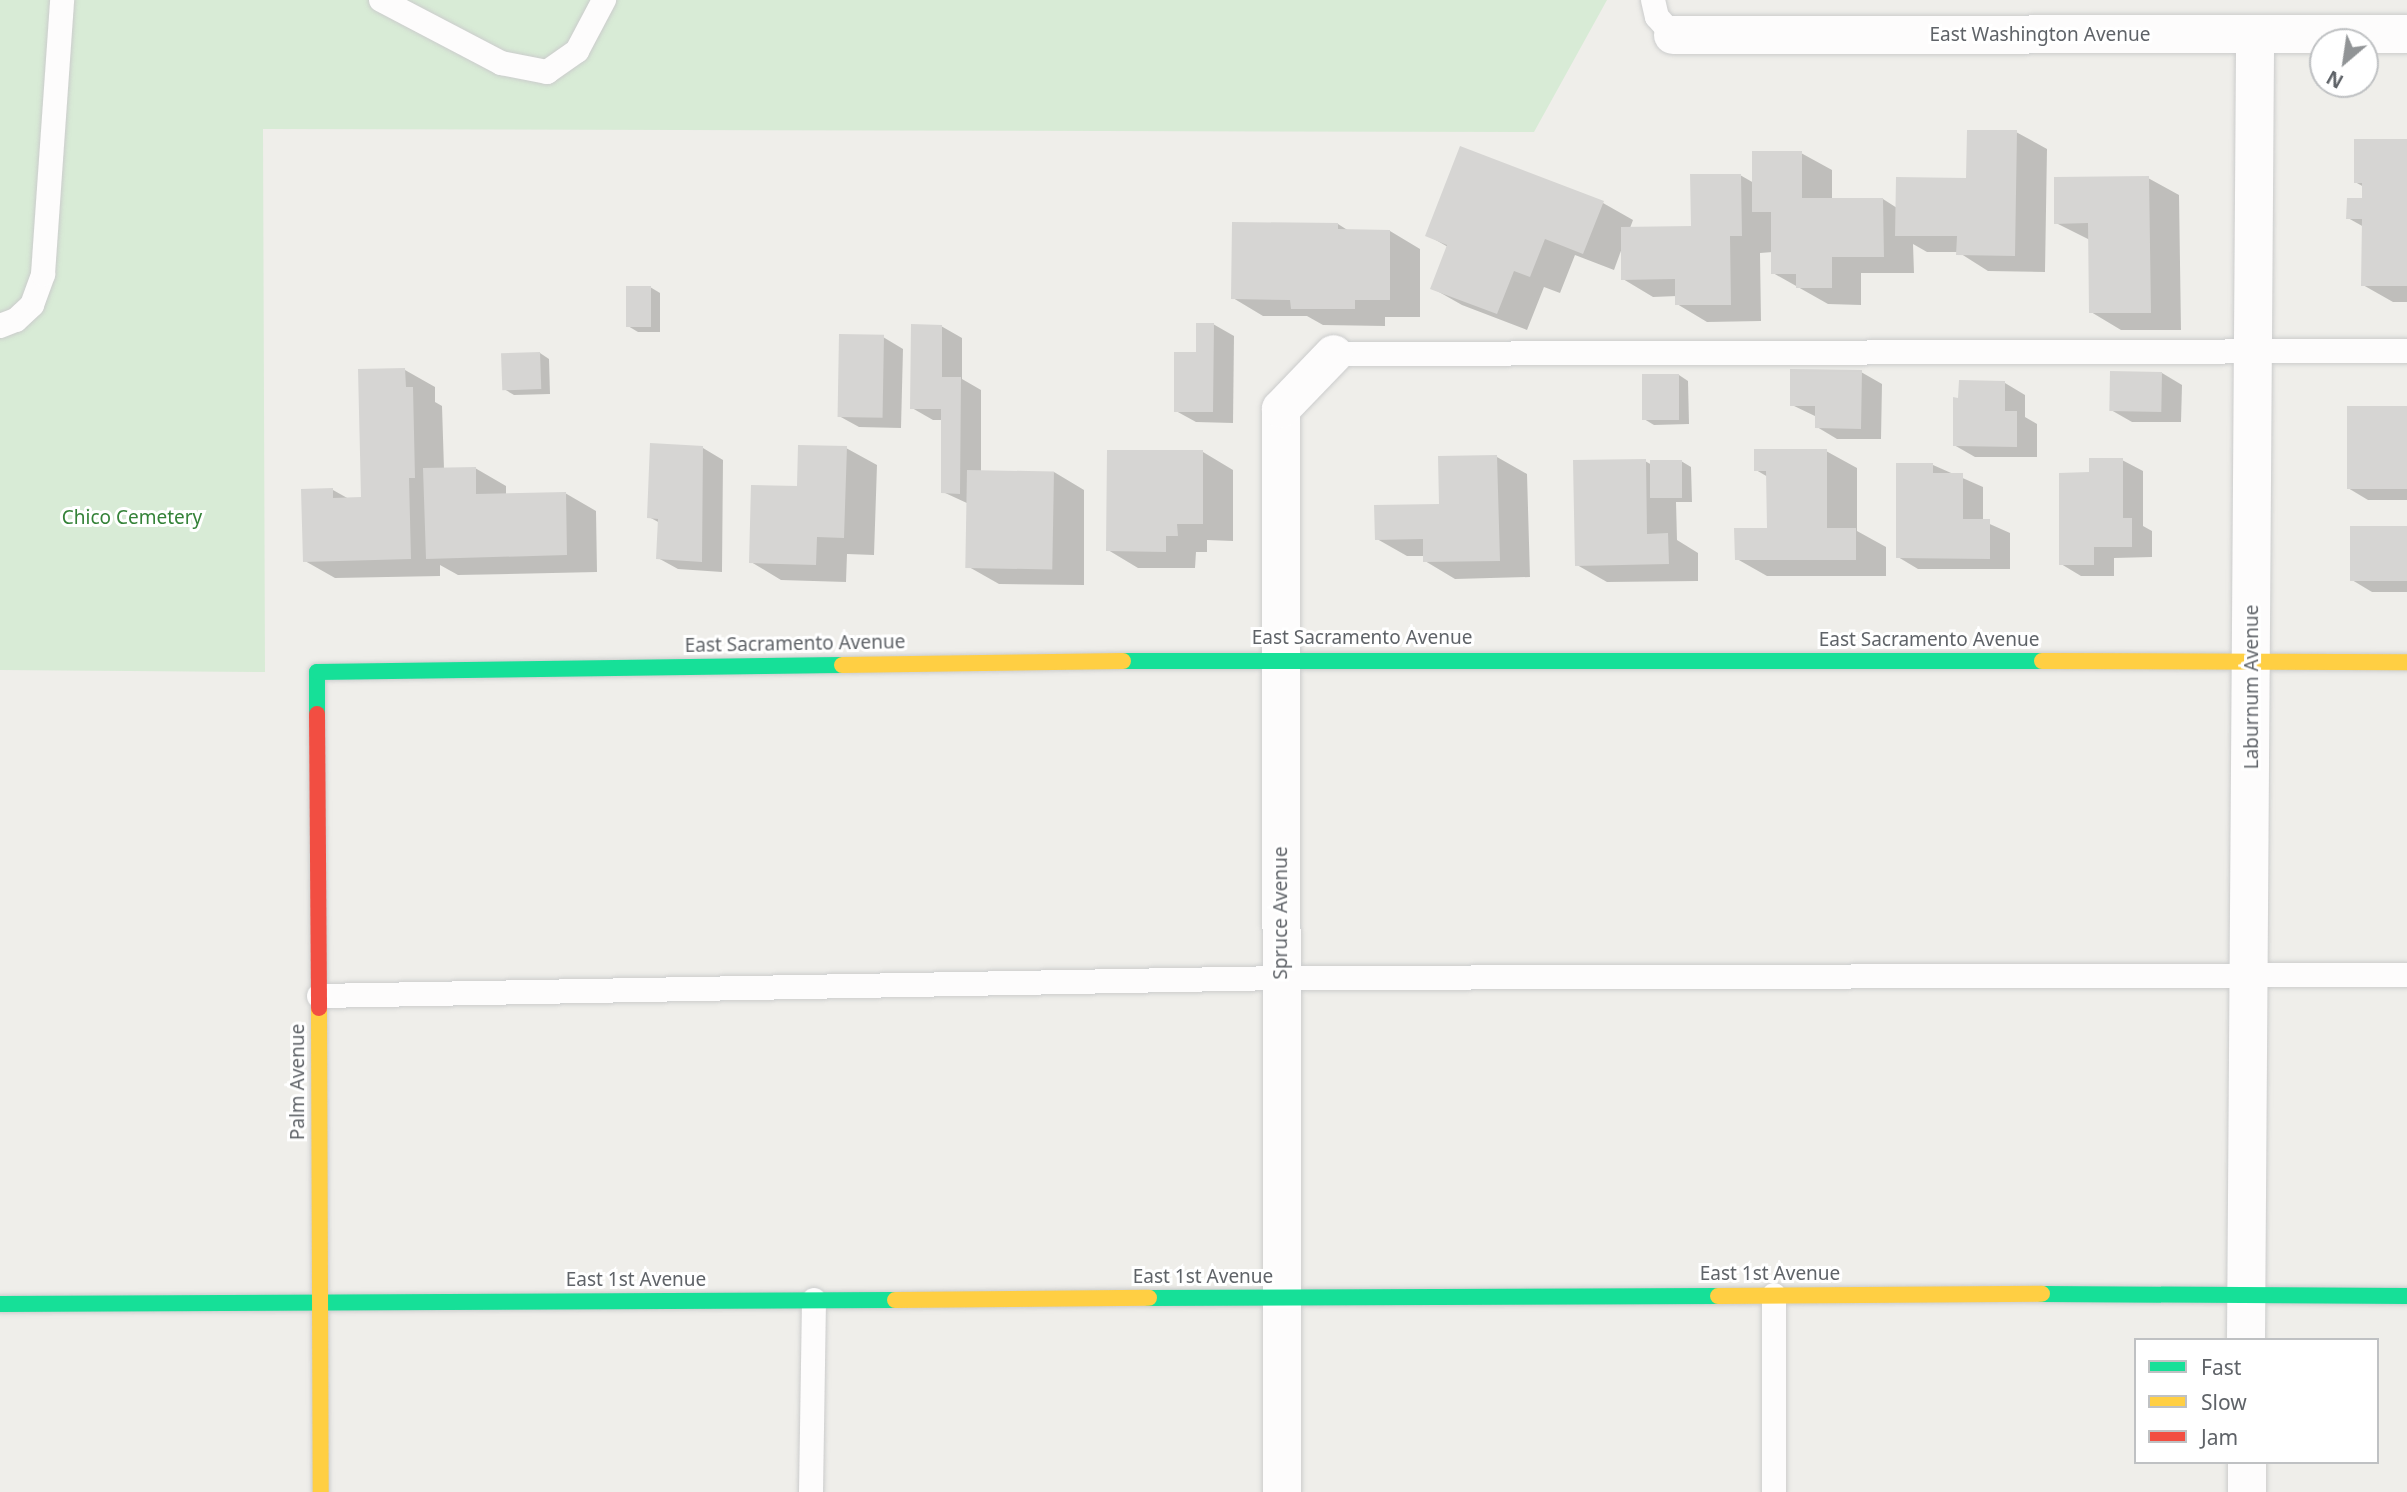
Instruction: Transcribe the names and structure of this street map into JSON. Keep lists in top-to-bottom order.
{
  "streets": {
    "street": [
      "East Washington Avenue",
      "East Sacramento Avenue",
      "Laburnum Avenue",
      "Spruce Avenue",
      "Palm Avenue",
      "East 1st Avenue"
    ]
  },
  "crossings": [
    ["East Washington Avenue", "Laburnum Avenue"],
    ["East Sacramento Avenue", "Laburnum Avenue"],
    ["East Sacramento Avenue", "Spruce Avenue"],
    ["East Sacramento Avenue", "Palm Avenue"],
    ["Laburnum Avenue", "East 1st Avenue"],
    ["Spruce Avenue", "East 1st Avenue"],
    ["Palm Avenue", "East 1st Avenue"]
  ],
  "parks": ["Chico Cemetery"],
  "legend": ["Fast", "Slow", "Jam"],
  "north": "bottom left"
}
